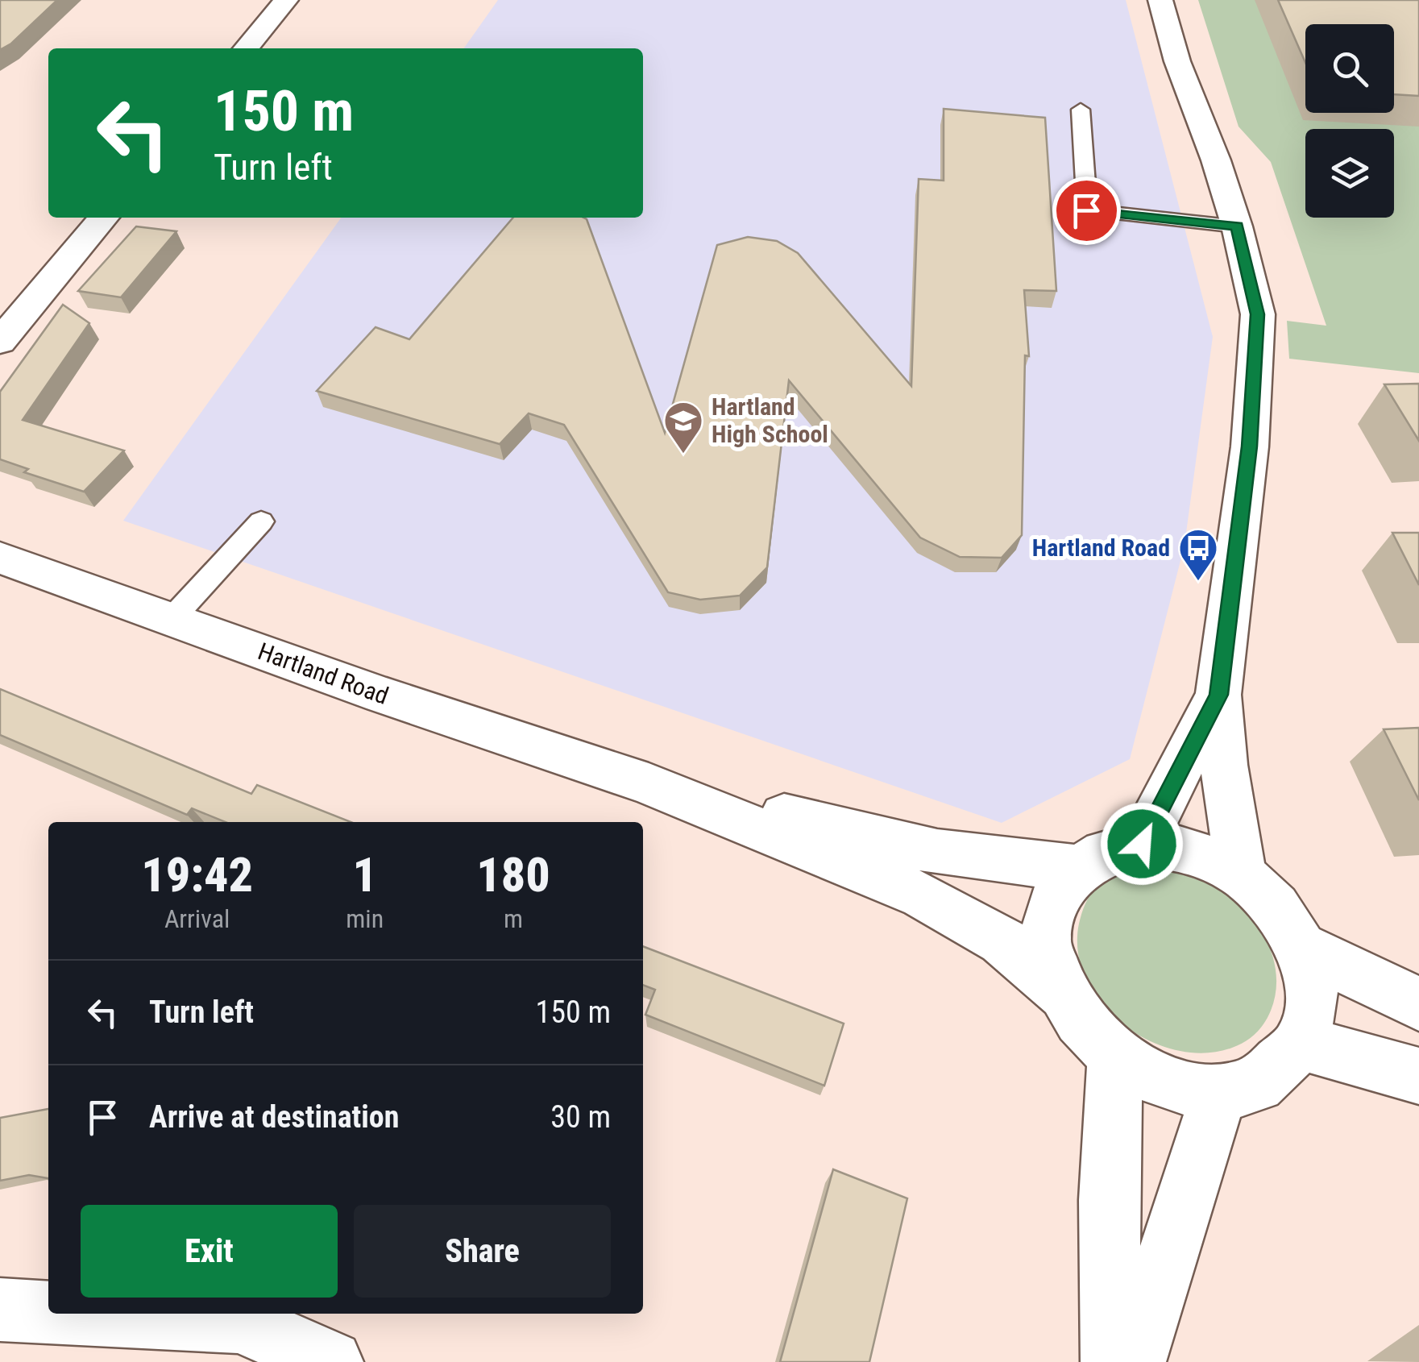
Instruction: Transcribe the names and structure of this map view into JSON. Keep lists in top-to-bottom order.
{
  "streets": {
    "street": ["Hartland Road"]
  },
  "places": {
    "school or university": ["Hartland High School"],
    "bus stop": ["Hartland Road"]
  },
  "page": {
    "turn": ["150 m", "Turn left"],
    "eta": [
      "19:42",
      "Arrival",
      "1",
      "min",
      "180",
      "m"
    ],
    "list": [
      {
        "name": "Turn left",
        "value": "150 m"
      },
      {
        "name": "Arrive at destination",
        "value": "30 m"
      }
    ],
    "buttons": ["Exit", "Share"]
  }
}
